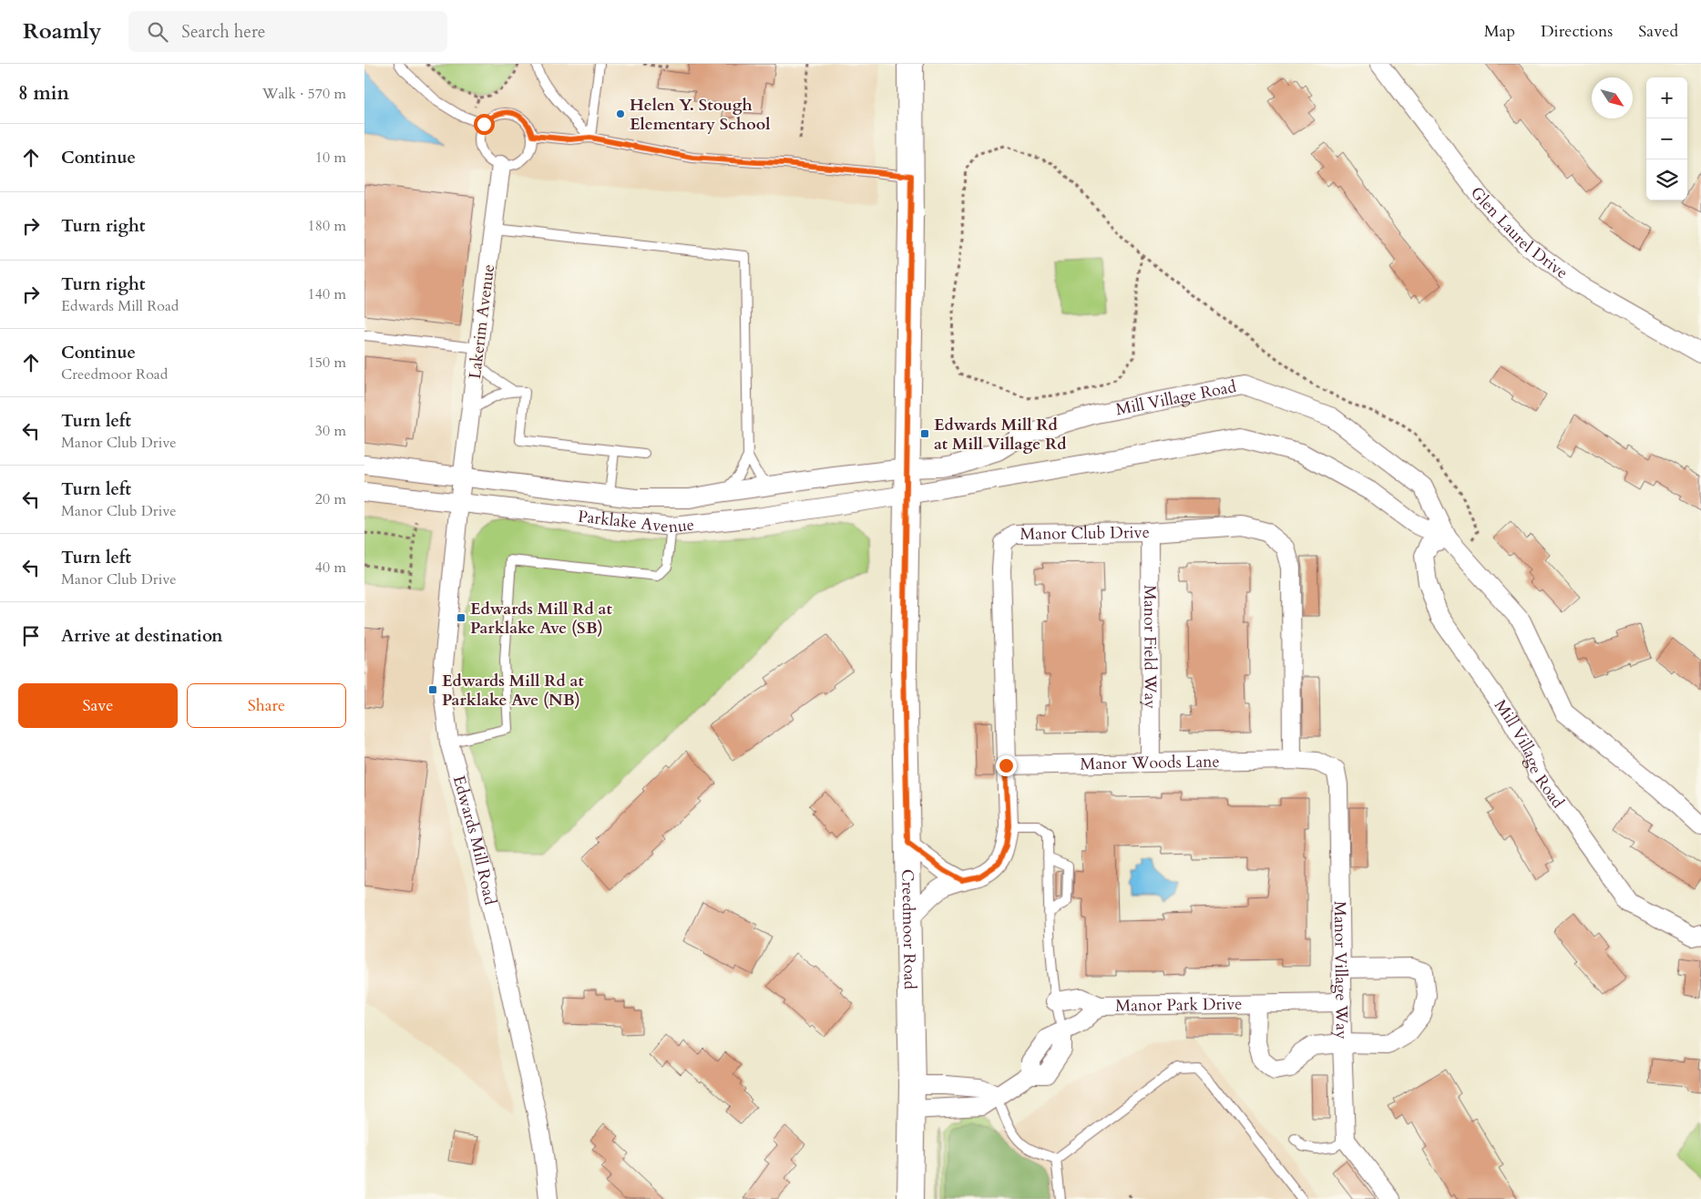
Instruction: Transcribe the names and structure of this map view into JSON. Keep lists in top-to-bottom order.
{
  "streets": {
    "main road": ["Creedmoor Road"],
    "street": [
      "Glen Laurel Drive",
      "Lakerim Avenue",
      "Mill Village Road",
      "Parklake Avenue",
      "Manor Club Drive",
      "Manor Field Way",
      "Manor Woods Lane",
      "Edwards Mill Road",
      "Manor Village Way",
      "Manor Park Drive"
    ]
  },
  "crossings": [
    ["Lakerim Avenue", "Parklake Avenue"],
    ["Lakerim Avenue", "Edwards Mill Road"],
    ["Mill Village Road", "Parklake Avenue"],
    ["Mill Village Road", "Creedmoor Road"],
    ["Parklake Avenue", "Edwards Mill Road"],
    ["Parklake Avenue", "Creedmoor Road"],
    ["Manor Club Drive", "Manor Field Way"],
    ["Manor Club Drive", "Manor Woods Lane"],
    ["Manor Club Drive", "Creedmoor Road"],
    ["Manor Club Drive", "Manor Village Way"],
    ["Manor Field Way", "Manor Woods Lane"],
    ["Manor Woods Lane", "Manor Village Way"],
    ["Creedmoor Road", "Manor Park Drive"],
    ["Manor Village Way", "Manor Park Drive"]
  ],
  "places": {
    "other": ["Helen Y. Stough Elementary School"],
    "transit": ["Edwards Mill Rd at Mill Village Rd", "Edwards Mill Rd at Parklake Ave (SB)", "Edwards Mill Rd at Parklake Ave (NB)"]
  },
  "north": "bottom right",
  "page": {
    "header": "Roamly",
    "search": "Search here",
    "nav": ["Map", "Directions", "Saved"],
    "heading": ["8 min", "Walk · 570 m"],
    "map_buttons": ["+", "−"],
    "list": [
      ["Continue", "10 m"],
      ["Turn right", "180 m"],
      ["Turn right", "Edwards Mill Road", "140 m"],
      ["Continue", "Creedmoor Road", "150 m"],
      ["Turn left", "Manor Club Drive", "30 m"],
      ["Turn left", "Manor Club Drive", "20 m"],
      ["Turn left", "Manor Club Drive", "40 m"],
      "Arrive at destination"
    ],
    "buttons": ["Save", "Share"]
  }
}
